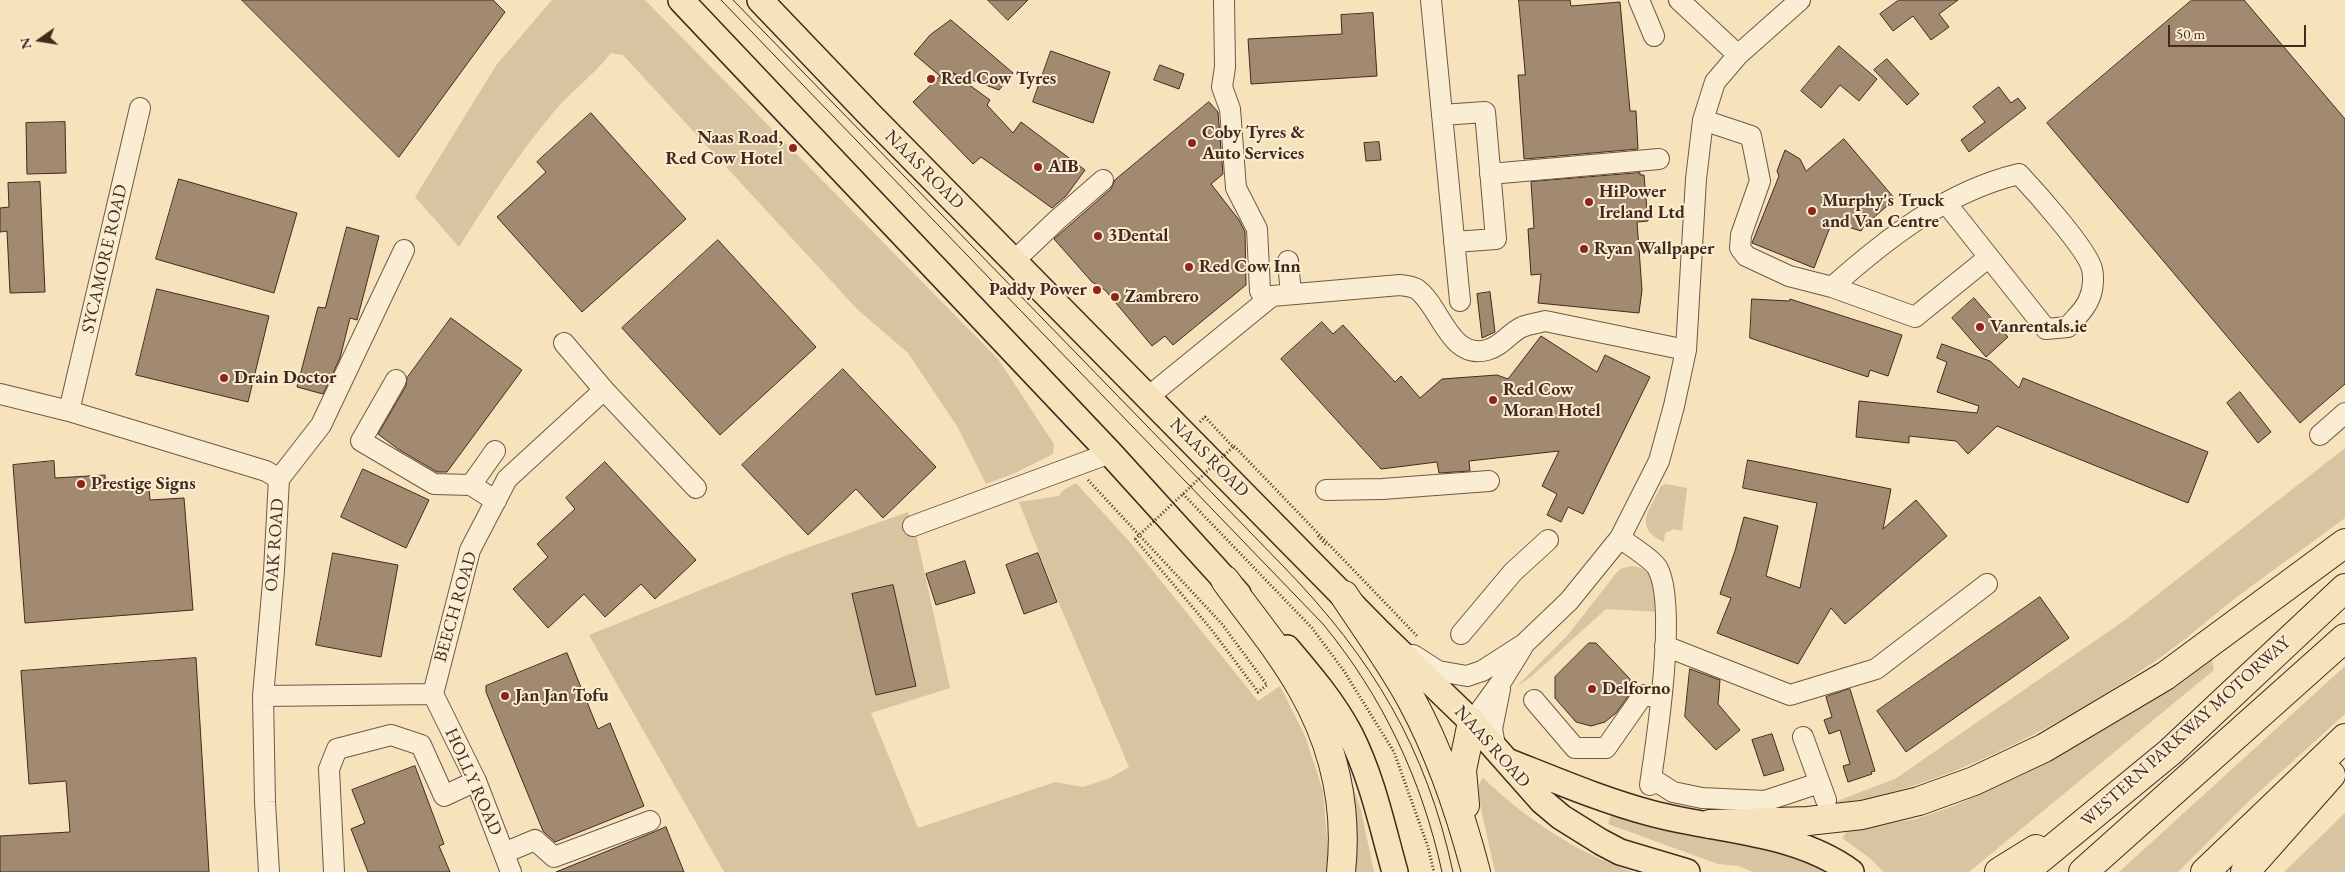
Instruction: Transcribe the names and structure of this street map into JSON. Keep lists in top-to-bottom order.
{
  "streets": {
    "highway": ["WESTERN PARKWAY MOTORWAY"],
    "main road": ["NAAS ROAD"],
    "street": [
      "SYCAMORE ROAD",
      "OAK ROAD",
      "BEECH ROAD",
      "HOLLY ROAD"
    ]
  },
  "crossings": [
    ["BEECH ROAD", "HOLLY ROAD"]
  ],
  "places": [
    "Red Cow Tyres",
    "Coby Tyres & Auto Services",
    "Naas Road, Red Cow Hotel",
    "AIB",
    "HiPower Ireland Ltd",
    "Murphy's Truck and Van Centre",
    "3Dental",
    "Ryan Wallpaper",
    "Red Cow Inn",
    "Paddy Power",
    "Zambrero",
    "Vanrentals.ie",
    "Drain Doctor",
    "Red Cow Moran Hotel",
    "Prestige Signs",
    "Delforno",
    "Jan Jan Tofu"
  ],
  "scale_bar": "50 m",
  "north": "left"
}
